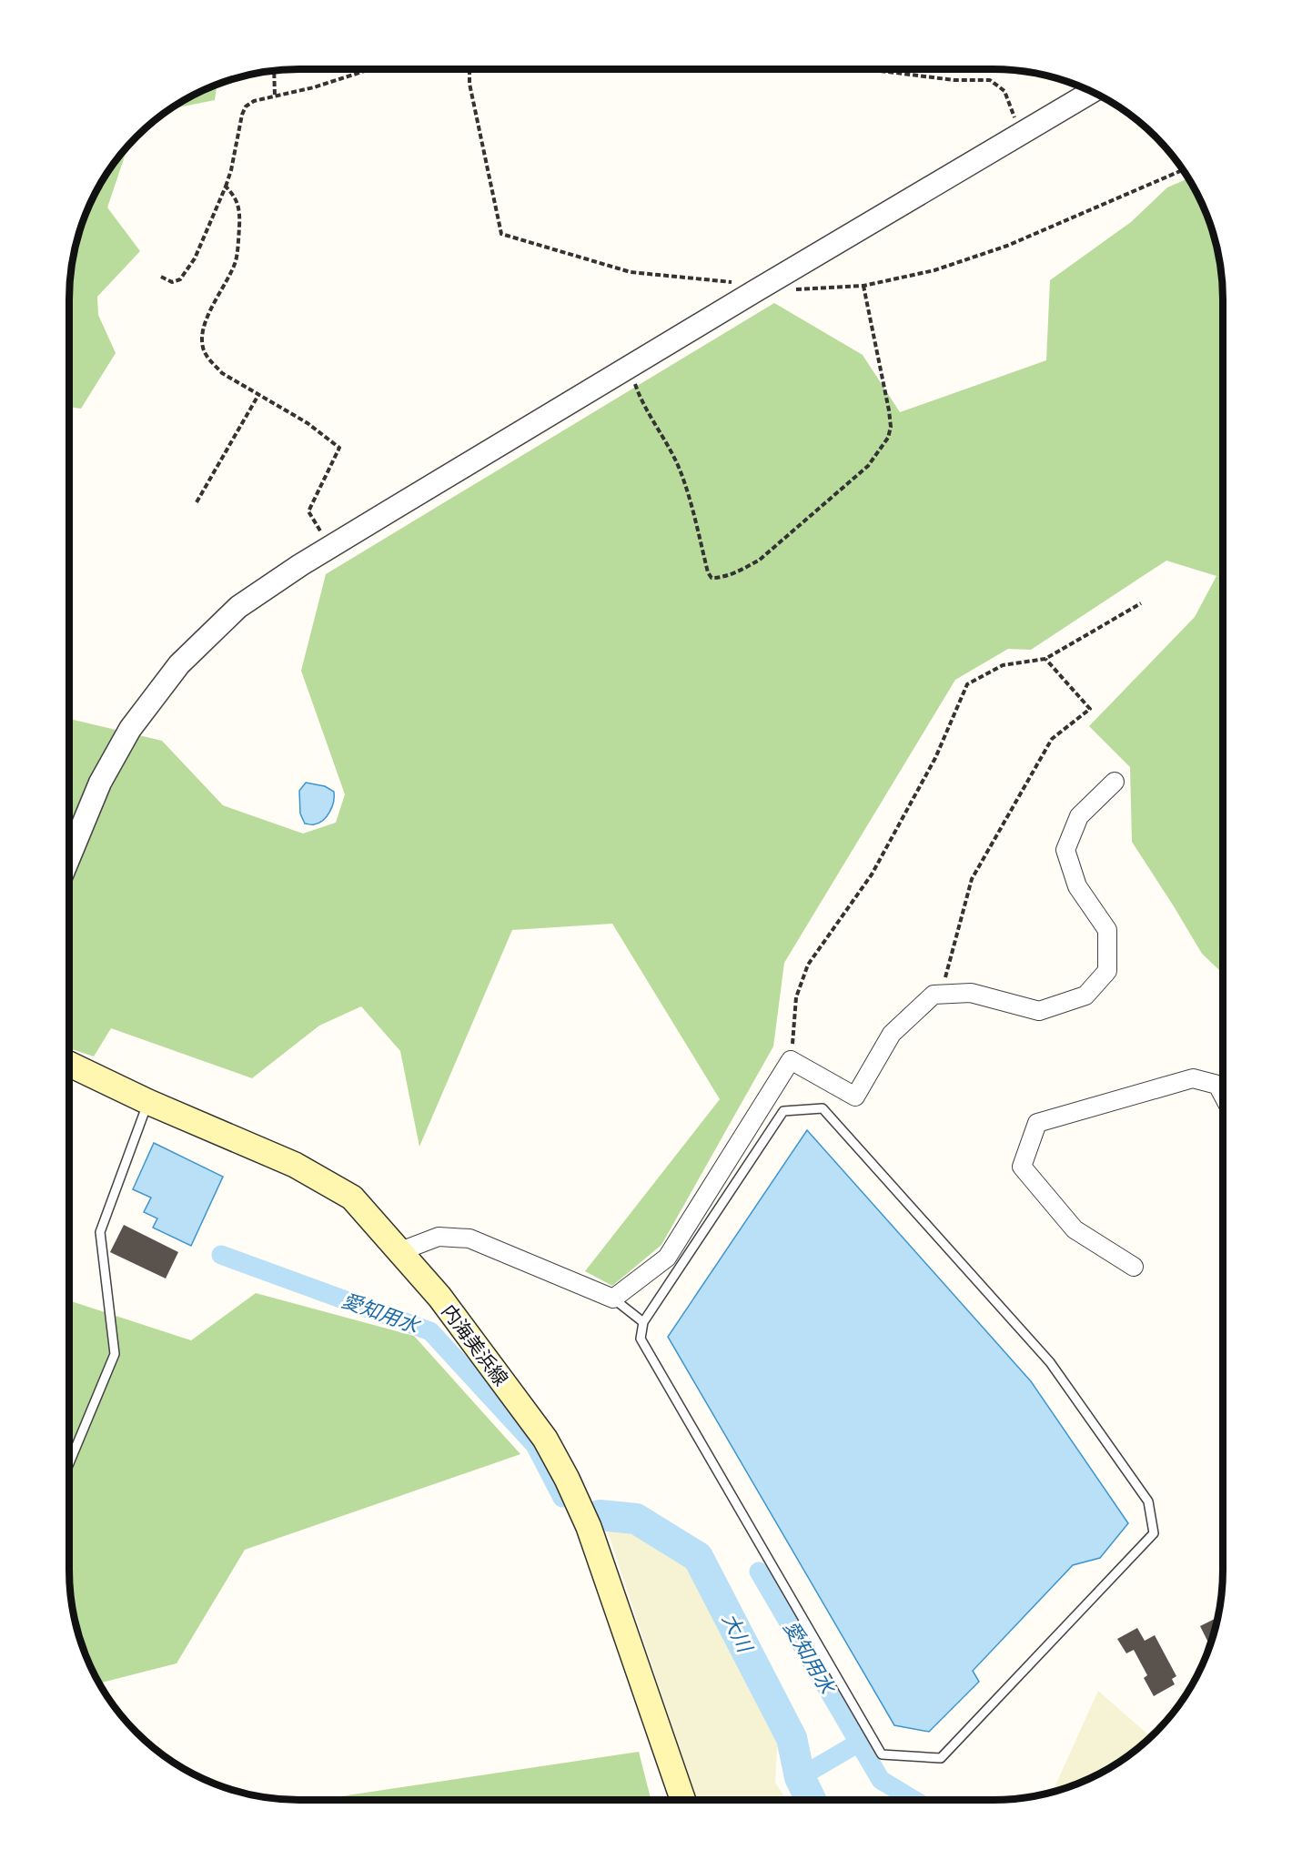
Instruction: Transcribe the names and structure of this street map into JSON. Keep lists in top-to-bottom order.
{
  "streets": {
    "main road": ["内海美浜線"]
  },
  "water": ["愛知用水", "大川"]
}
